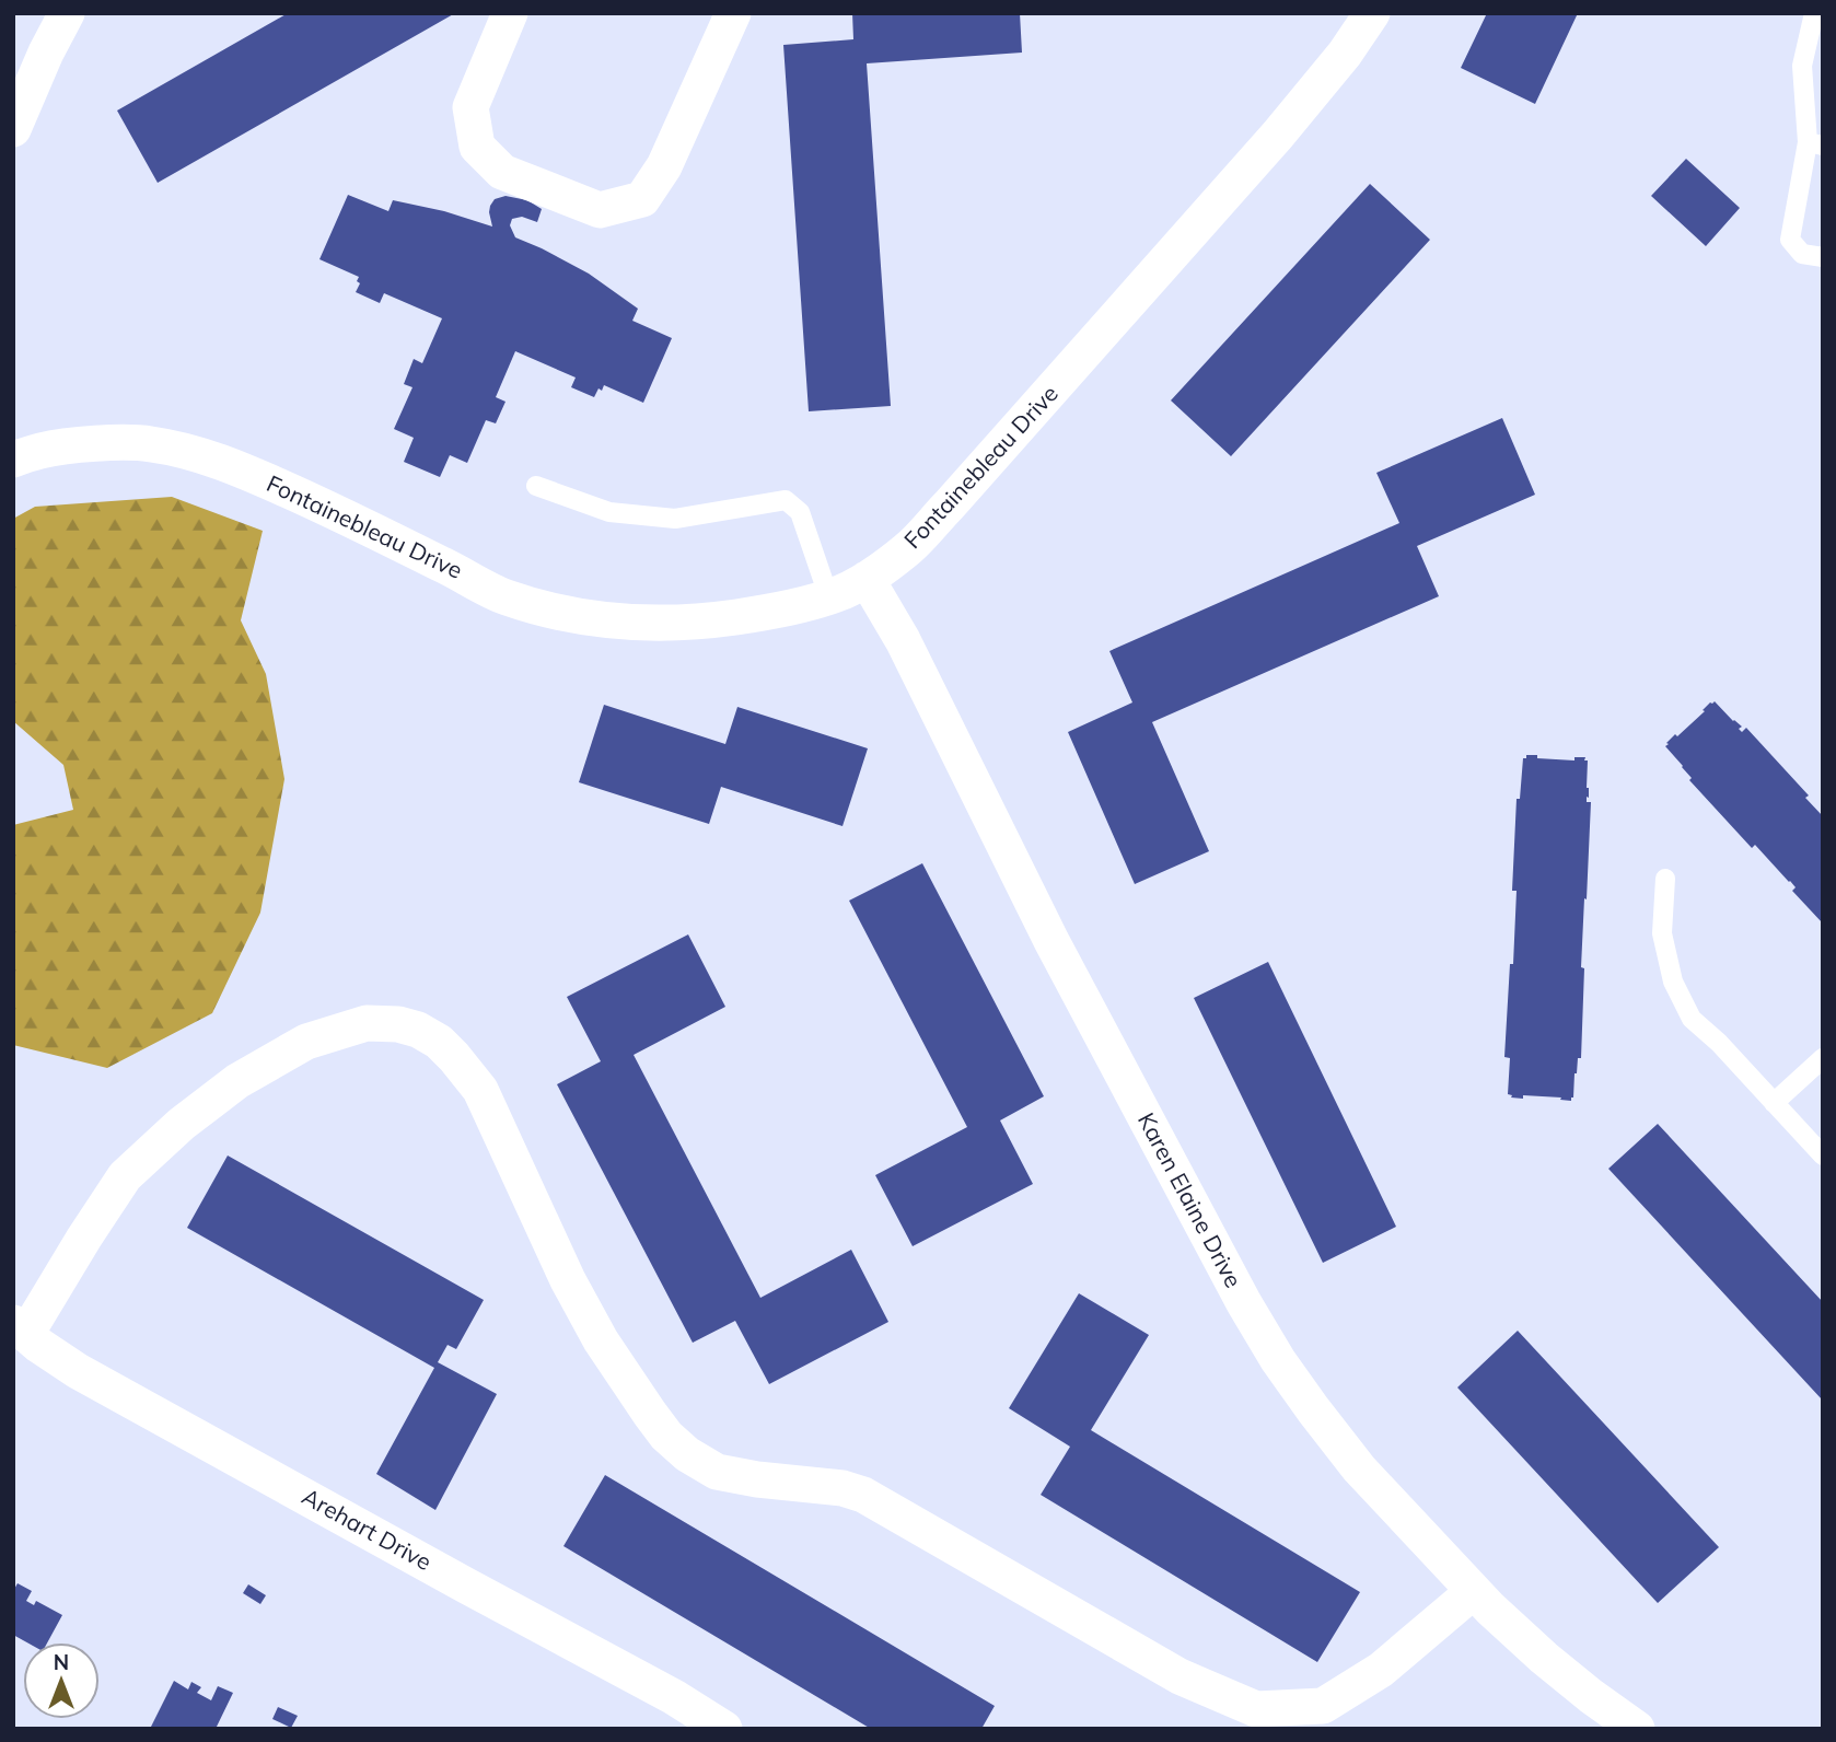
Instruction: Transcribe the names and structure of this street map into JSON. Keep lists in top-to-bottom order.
{
  "streets": {
    "street": ["Fontainebleau Drive", "Karen Elaine Drive", "Arehart Drive"]
  },
  "crossings": [
    ["Fontainebleau Drive", "Karen Elaine Drive"]
  ],
  "north": "top"
}
